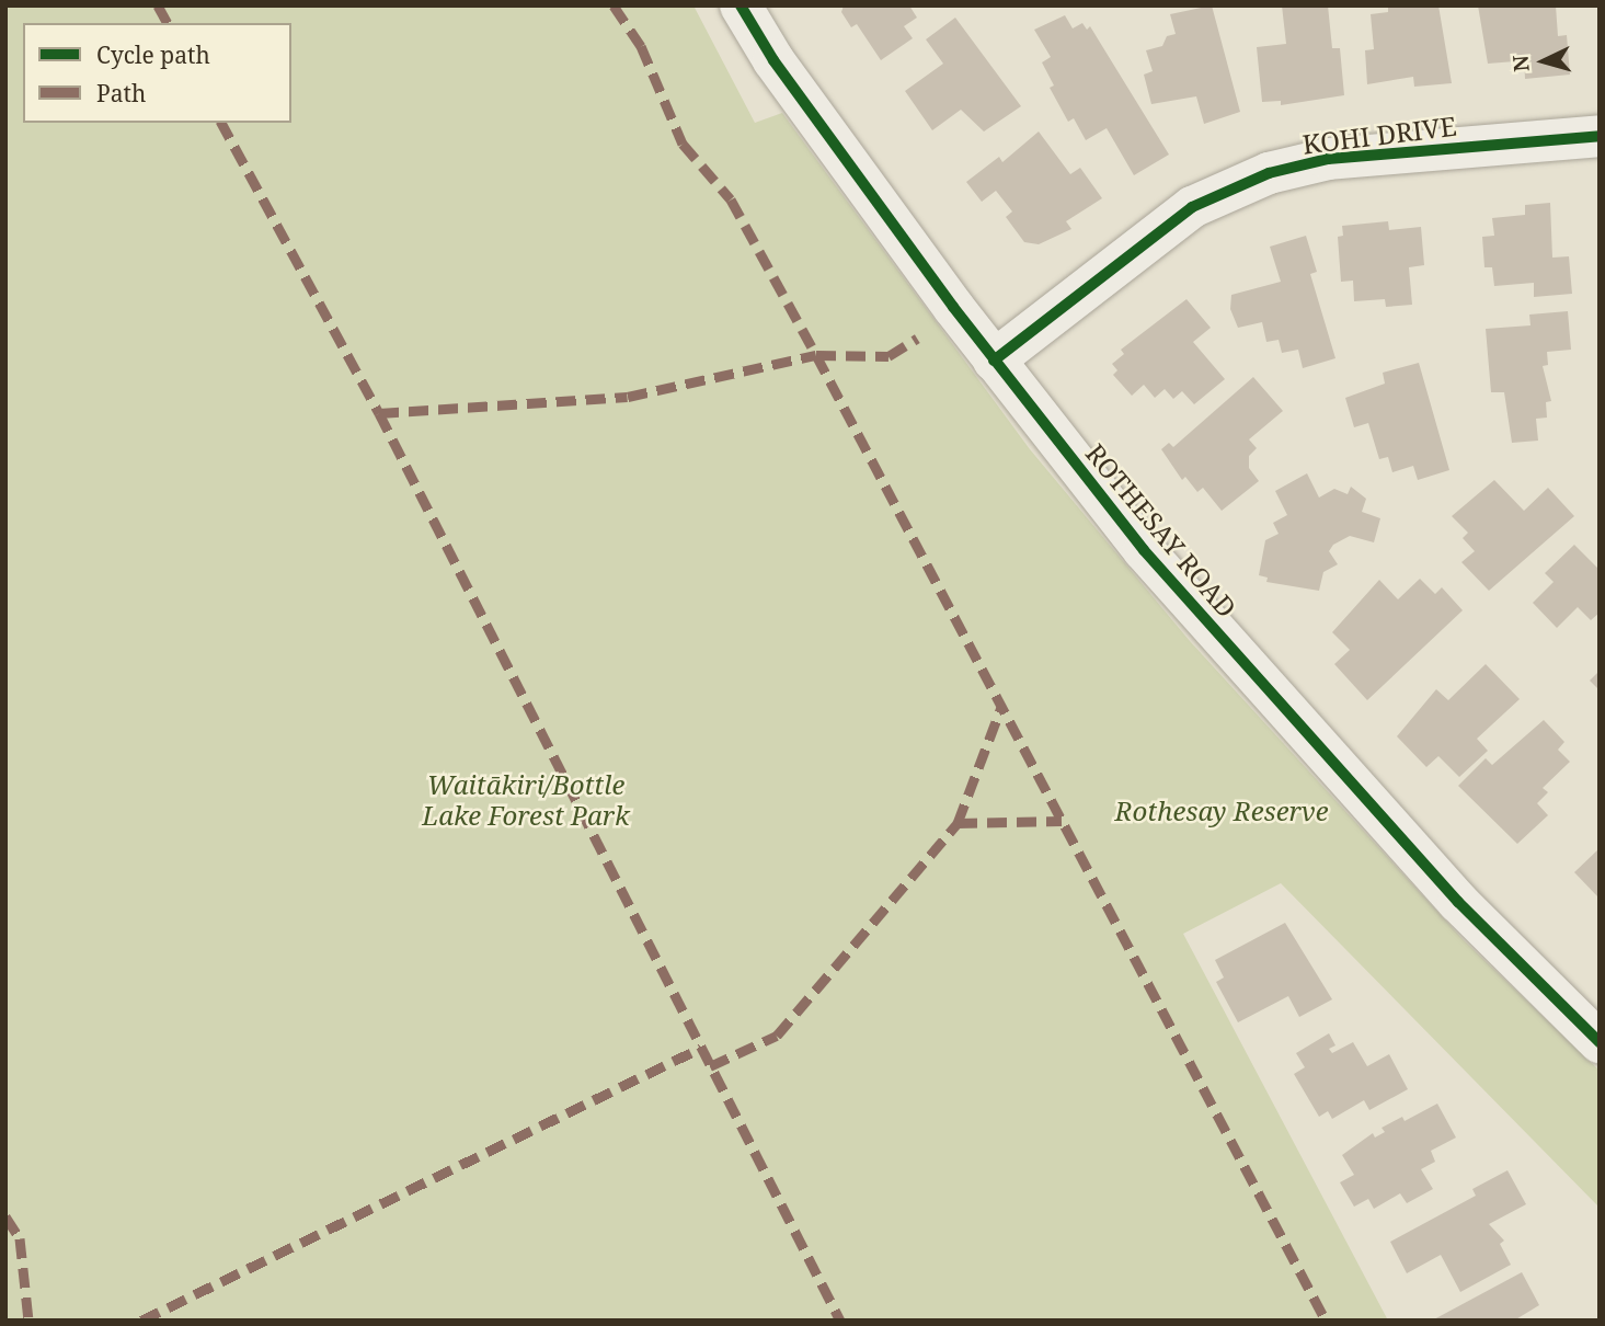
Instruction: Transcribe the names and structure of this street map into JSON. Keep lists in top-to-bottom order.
{
  "streets": {
    "street": ["KOHI DRIVE", "ROTHESAY ROAD"]
  },
  "crossings": [
    ["KOHI DRIVE", "ROTHESAY ROAD"]
  ],
  "parks": ["Waitākiri/Bottle Lake Forest Park", "Rothesay Reserve"],
  "legend": ["Cycle path", "Path"],
  "north": "left"
}
